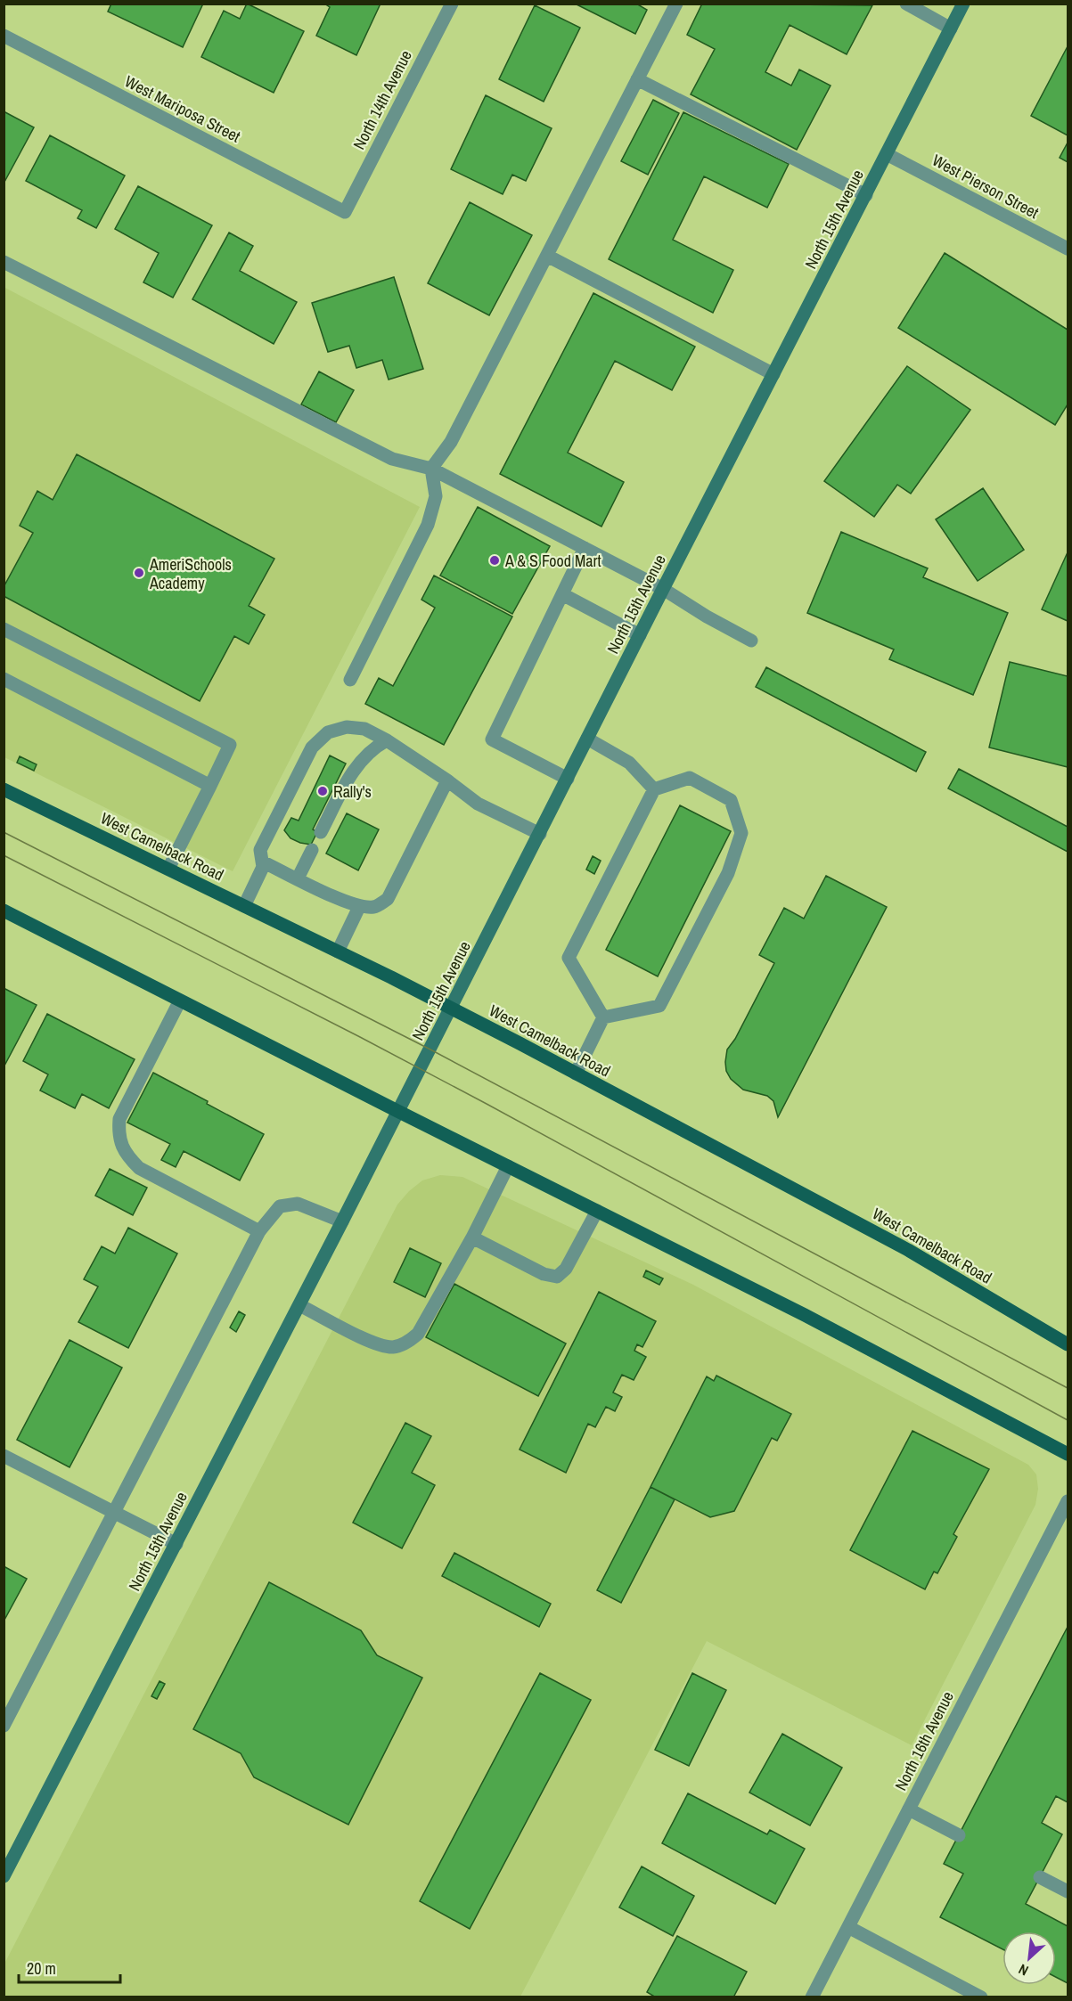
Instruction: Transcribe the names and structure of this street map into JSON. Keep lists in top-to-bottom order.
{
  "streets": {
    "main road": ["West Camelback Road"],
    "street": [
      "North 14th Avenue",
      "West Mariposa Street",
      "West Pierson Street",
      "North 15th Avenue",
      "North 16th Avenue"
    ]
  },
  "crossings": [
    ["North 14th Avenue", "West Mariposa Street"],
    ["West Pierson Street", "North 15th Avenue"],
    ["North 15th Avenue", "West Camelback Road"]
  ],
  "places": ["A & S Food Mart", "AmeriSchools Academy", "Rally's"],
  "scale_bar": "20 m",
  "north": "bottom left"
}
